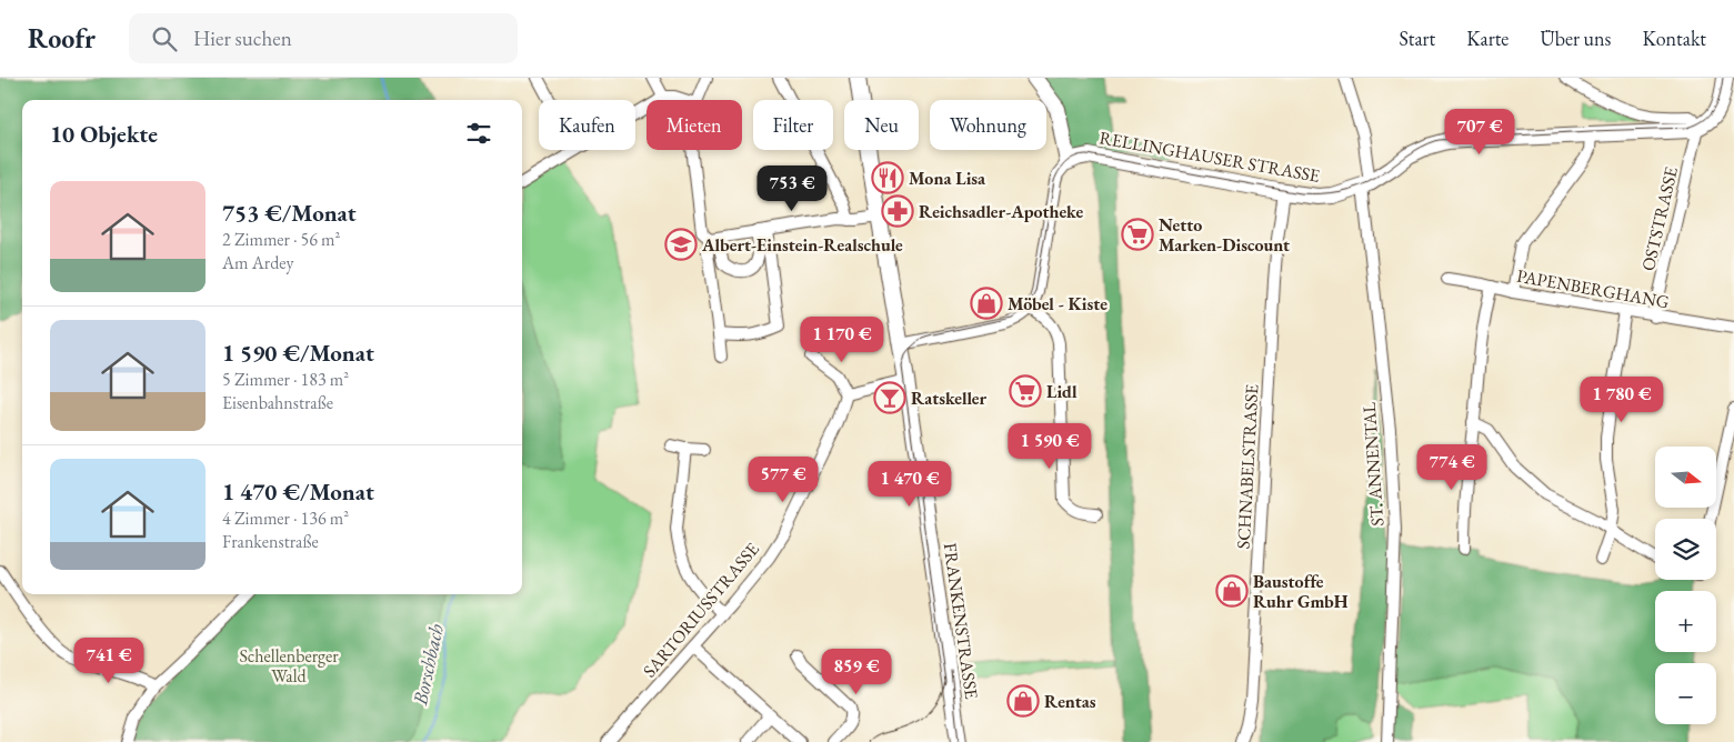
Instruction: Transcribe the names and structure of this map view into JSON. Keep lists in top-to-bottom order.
{
  "streets": {
    "main road": ["RELLINGHAUSER STRASSE", "FRANKENSTRASSE"],
    "street": [
      "OSTSTRASSE",
      "PAPENBERGHANG",
      "ST. ANNENTAL",
      "SCHNABELSTRASSE",
      "SARTORIUSSTRASSE"
    ]
  },
  "crossings": [
    ["RELLINGHAUSER STRASSE", "OSTSTRASSE"],
    ["RELLINGHAUSER STRASSE", "ST. ANNENTAL"],
    ["RELLINGHAUSER STRASSE", "SCHNABELSTRASSE"],
    ["OSTSTRASSE", "PAPENBERGHANG"]
  ],
  "water": ["Borschbach"],
  "parks": ["Schellenberger Wald"],
  "places": {
    "restaurant": ["Mona Lisa"],
    "pharmacy": ["Reichsadler-Apotheke"],
    "supermarket": ["Netto Marken-Discount", "Lidl"],
    "school or university": ["Albert-Einstein-Realschule"],
    "shop": ["Möbel - Kiste", "Baustoffe Ruhr GmbH", "Rentas"],
    "bar": ["Ratskeller"]
  },
  "north": "right",
  "page": {
    "header": "Roofr",
    "search": "Hier suchen",
    "nav": [
      "Start",
      "Karte",
      "Über uns",
      "Kontakt"
    ],
    "chip": [
      "Kaufen",
      "Mieten",
      "Filter",
      "Neu",
      "Wohnung"
    ],
    "heading": "10 Objekte",
    "price": [
      "707 €",
      "753 €",
      "1 170 €",
      "1 780 €",
      "1 590 €",
      "774 €",
      "577 €",
      "1 470 €",
      "741 €",
      "859 €"
    ],
    "list": [
      {
        "name": "753 €/Monat",
        "note": "2 Zimmer · 56 m² · Am Ardey"
      },
      {
        "name": "1 590 €/Monat",
        "note": "5 Zimmer · 183 m² · Eisenbahnstraße"
      },
      {
        "name": "1 470 €/Monat",
        "note": "4 Zimmer · 136 m² · Frankenstraße"
      }
    ],
    "map_buttons": ["+", "−"]
  }
}
